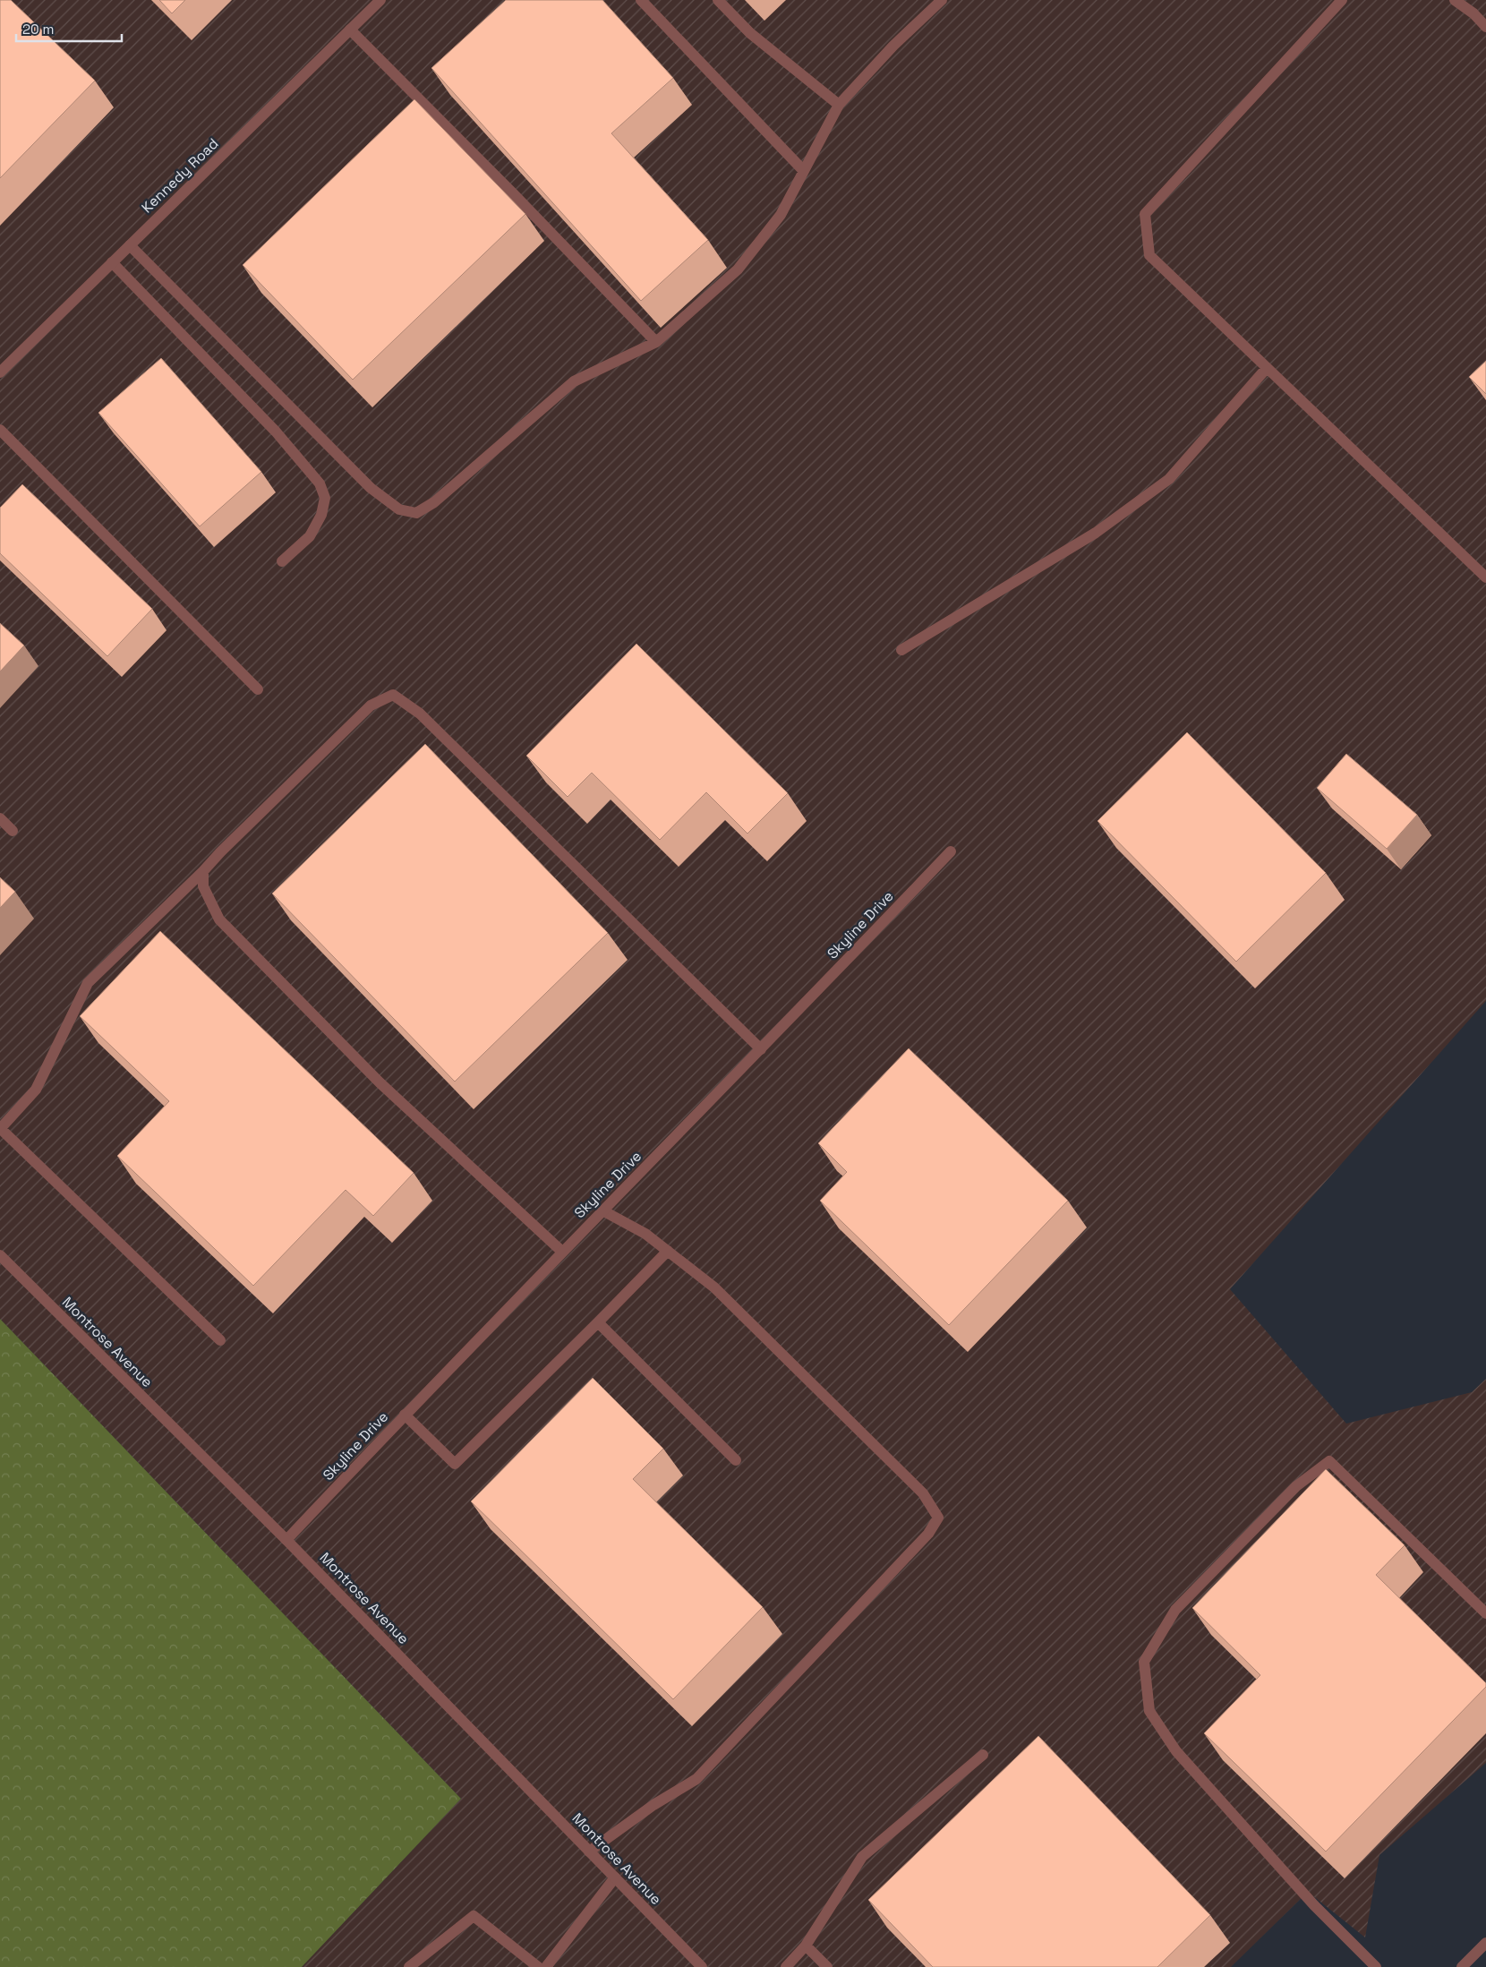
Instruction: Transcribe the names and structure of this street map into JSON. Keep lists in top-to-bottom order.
{
  "streets": {
    "street": ["Kennedy Road", "Skyline Drive", "Montrose Avenue"]
  },
  "crossings": [
    ["Skyline Drive", "Montrose Avenue"]
  ],
  "scale_bar": "20 m"
}
